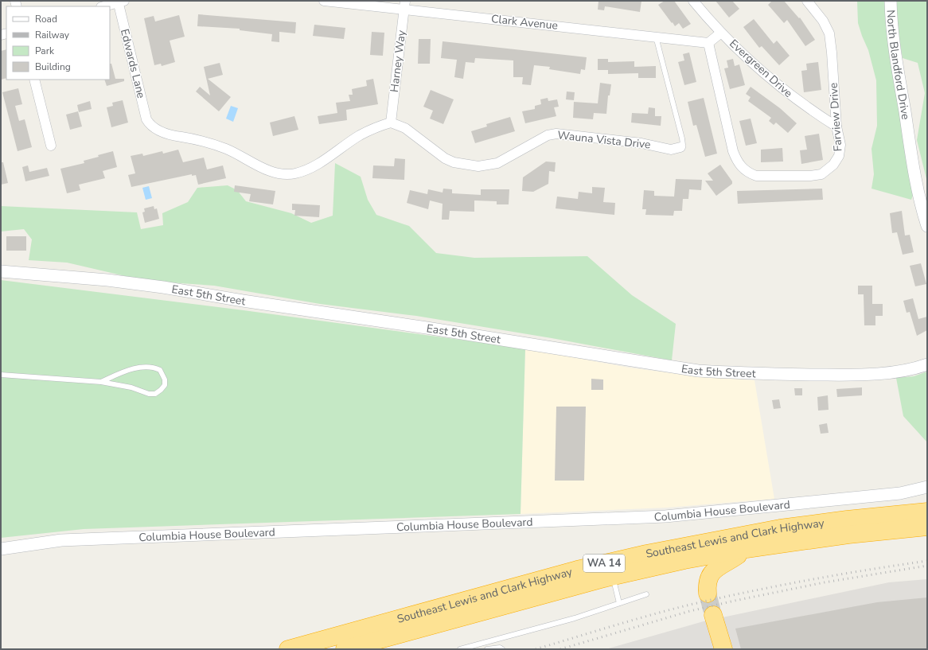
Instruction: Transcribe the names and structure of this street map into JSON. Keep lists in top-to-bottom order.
{
  "streets": {
    "highway": ["Southeast Lewis and Clark Highway", "WA 14"],
    "street": [
      "Clark Avenue",
      "Harney Way",
      "Edwards Lane",
      "North Blandford Drive",
      "Evergreen Drive",
      "Farview Drive",
      "Wauna Vista Drive",
      "East 5th Street",
      "Columbia House Boulevard"
    ]
  },
  "crossings": [
    ["Clark Avenue", "Harney Way"],
    ["Clark Avenue", "Farview Drive"],
    ["Harney Way", "Edwards Lane"],
    ["Harney Way", "Wauna Vista Drive"],
    ["Edwards Lane", "Wauna Vista Drive"],
    ["Evergreen Drive", "Farview Drive"]
  ],
  "legend": [
    "Road",
    "Railway",
    "Park",
    "Building"
  ]
}
